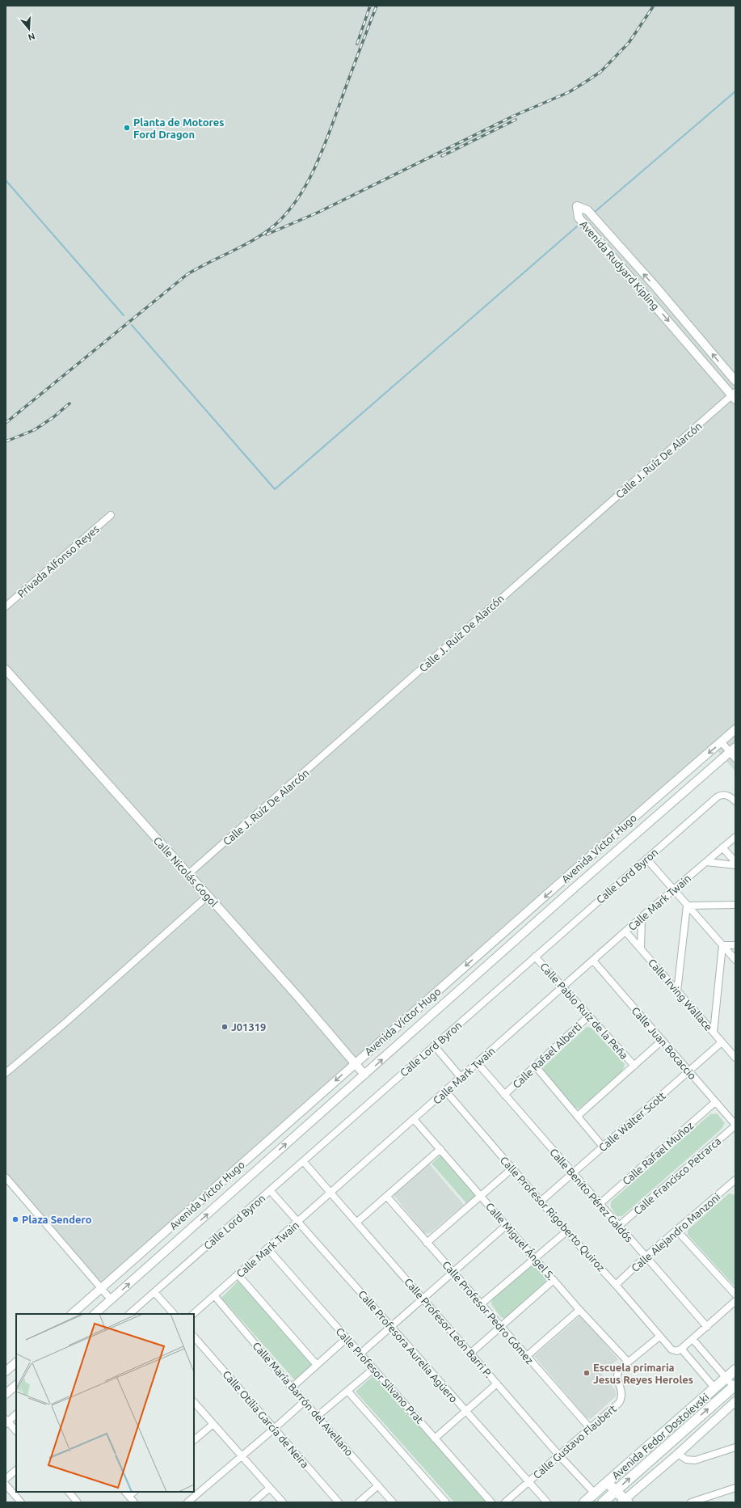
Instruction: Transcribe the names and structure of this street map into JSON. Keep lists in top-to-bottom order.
{
  "streets": {
    "main road": ["Avenida Fedor Dostoievski"],
    "street": [
      "Avenida Rudyard Kipling",
      "Calle J. Ruíz De Alarcón",
      "Privada Alfonso Reyes",
      "Avenida Víctor Hugo",
      "Calle Nicolás Gogol",
      "Calle Lord Byron",
      "Calle Mark Twain",
      "Calle Irving Wallace",
      "Calle Pablo Ruíz de la Peña",
      "Calle Juan Bocaccio",
      "Calle Rafael Alberti",
      "Calle Walter Scott",
      "Calle Rafael Muñoz",
      "Calle Francisco Petrarca",
      "Calle Benito Pérez Galdós",
      "Calle Profesor Rigoberto Quiroz",
      "Calle Alejandro Manzoni",
      "Calle Miguel Ángel S.",
      "Calle Profesor Pedro Gómez",
      "Calle Profesor León Barri P.",
      "Calle Profesora Aurelia Agüero",
      "Calle Profesor Silvano Prat",
      "Calle María Barrón del Avellano",
      "Calle Otilia García de Neira",
      "Calle Gustavo Flaubert"
    ]
  },
  "crossings": [
    ["Avenida Rudyard Kipling", "Calle J. Ruíz De Alarcón"],
    ["Calle J. Ruíz De Alarcón", "Calle Nicolás Gogol"],
    ["Avenida Víctor Hugo", "Calle Nicolás Gogol"],
    ["Calle Lord Byron", "Calle Pablo Ruíz de la Peña"],
    ["Calle Lord Byron", "Calle Profesor León Barri P."],
    ["Calle Lord Byron", "Calle Profesora Aurelia Agüero"],
    ["Calle Mark Twain", "Calle Irving Wallace"],
    ["Calle Mark Twain", "Calle Pablo Ruíz de la Peña"],
    ["Calle Mark Twain", "Calle Juan Bocaccio"],
    ["Calle Mark Twain", "Calle Benito Pérez Galdós"],
    ["Calle Mark Twain", "Calle Profesor Rigoberto Quiroz"],
    ["Calle Mark Twain", "Calle Miguel Ángel S."],
    ["Calle Mark Twain", "Calle Profesor León Barri P."],
    ["Calle Mark Twain", "Calle Profesora Aurelia Agüero"],
    ["Calle Mark Twain", "Calle Profesor Silvano Prat"],
    ["Calle Mark Twain", "Calle María Barrón del Avellano"],
    ["Calle Irving Wallace", "Calle Walter Scott"],
    ["Calle Pablo Ruíz de la Peña", "Calle Rafael Alberti"],
    ["Calle Juan Bocaccio", "Calle Walter Scott"],
    ["Calle Juan Bocaccio", "Calle Rafael Muñoz"],
    ["Calle Juan Bocaccio", "Calle Francisco Petrarca"],
    ["Calle Rafael Alberti", "Calle Benito Pérez Galdós"],
    ["Calle Walter Scott", "Calle Benito Pérez Galdós"],
    ["Calle Walter Scott", "Calle Profesor Rigoberto Quiroz"],
    ["Calle Rafael Muñoz", "Calle Benito Pérez Galdós"],
    ["Calle Francisco Petrarca", "Calle Benito Pérez Galdós"],
    ["Calle Benito Pérez Galdós", "Calle Alejandro Manzoni"],
    ["Calle Profesor Rigoberto Quiroz", "Calle Alejandro Manzoni"],
    ["Calle Profesor Rigoberto Quiroz", "Calle Gustavo Flaubert"],
    ["Calle Miguel Ángel S.", "Calle Gustavo Flaubert"],
    ["Calle Profesor Pedro Gómez", "Calle Gustavo Flaubert"],
    ["Calle Profesor León Barri P.", "Avenida Fedor Dostoievski"],
    ["Calle Profesor León Barri P.", "Calle Gustavo Flaubert"],
    ["Calle Profesora Aurelia Agüero", "Calle Gustavo Flaubert"]
  ],
  "places": [
    "Planta de Motores Ford Dragon",
    "J01319",
    "Plaza Sendero",
    "Escuela primaria Jesus Reyes Heroles"
  ],
  "north": "bottom"
}
